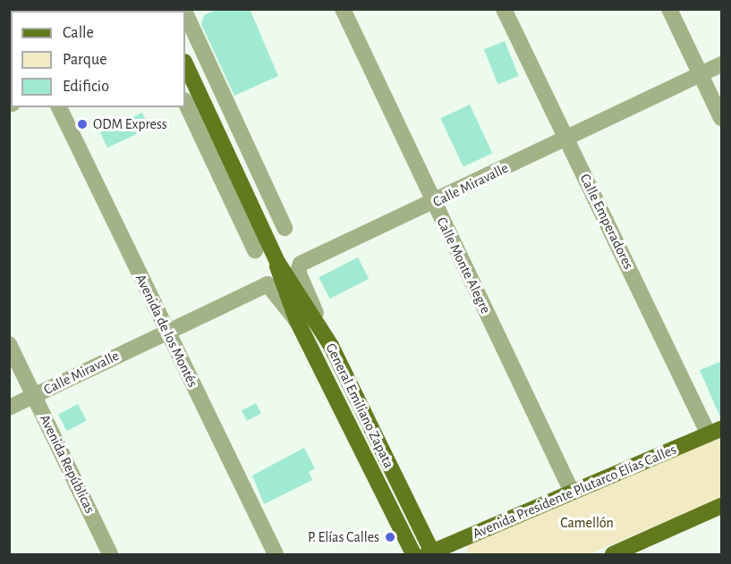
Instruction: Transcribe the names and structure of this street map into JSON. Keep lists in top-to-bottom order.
{
  "streets": {
    "main road": ["General Emiliano Zapata", "Avenida Presidente Plutarco Elías Calles"],
    "street": [
      "Calle Miravalle",
      "Calle Emperadores",
      "Calle Monte Alegre",
      "Avenida de los Montés",
      "Avenida Repúblicas"
    ]
  },
  "crossings": [
    ["Calle Miravalle", "Calle Emperadores"],
    ["Calle Miravalle", "Calle Monte Alegre"],
    ["Calle Miravalle", "Avenida de los Montés"],
    ["Calle Miravalle", "General Emiliano Zapata"],
    ["Calle Miravalle", "Avenida Repúblicas"],
    ["Calle Emperadores", "Avenida Presidente Plutarco Elías Calles"],
    ["Calle Monte Alegre", "Avenida Presidente Plutarco Elías Calles"],
    ["General Emiliano Zapata", "Avenida Presidente Plutarco Elías Calles"]
  ],
  "parks": ["Camellón"],
  "places": ["ODM Express", "P. Elías Calles"],
  "legend": ["Calle", "Parque", "Edificio"]
}
